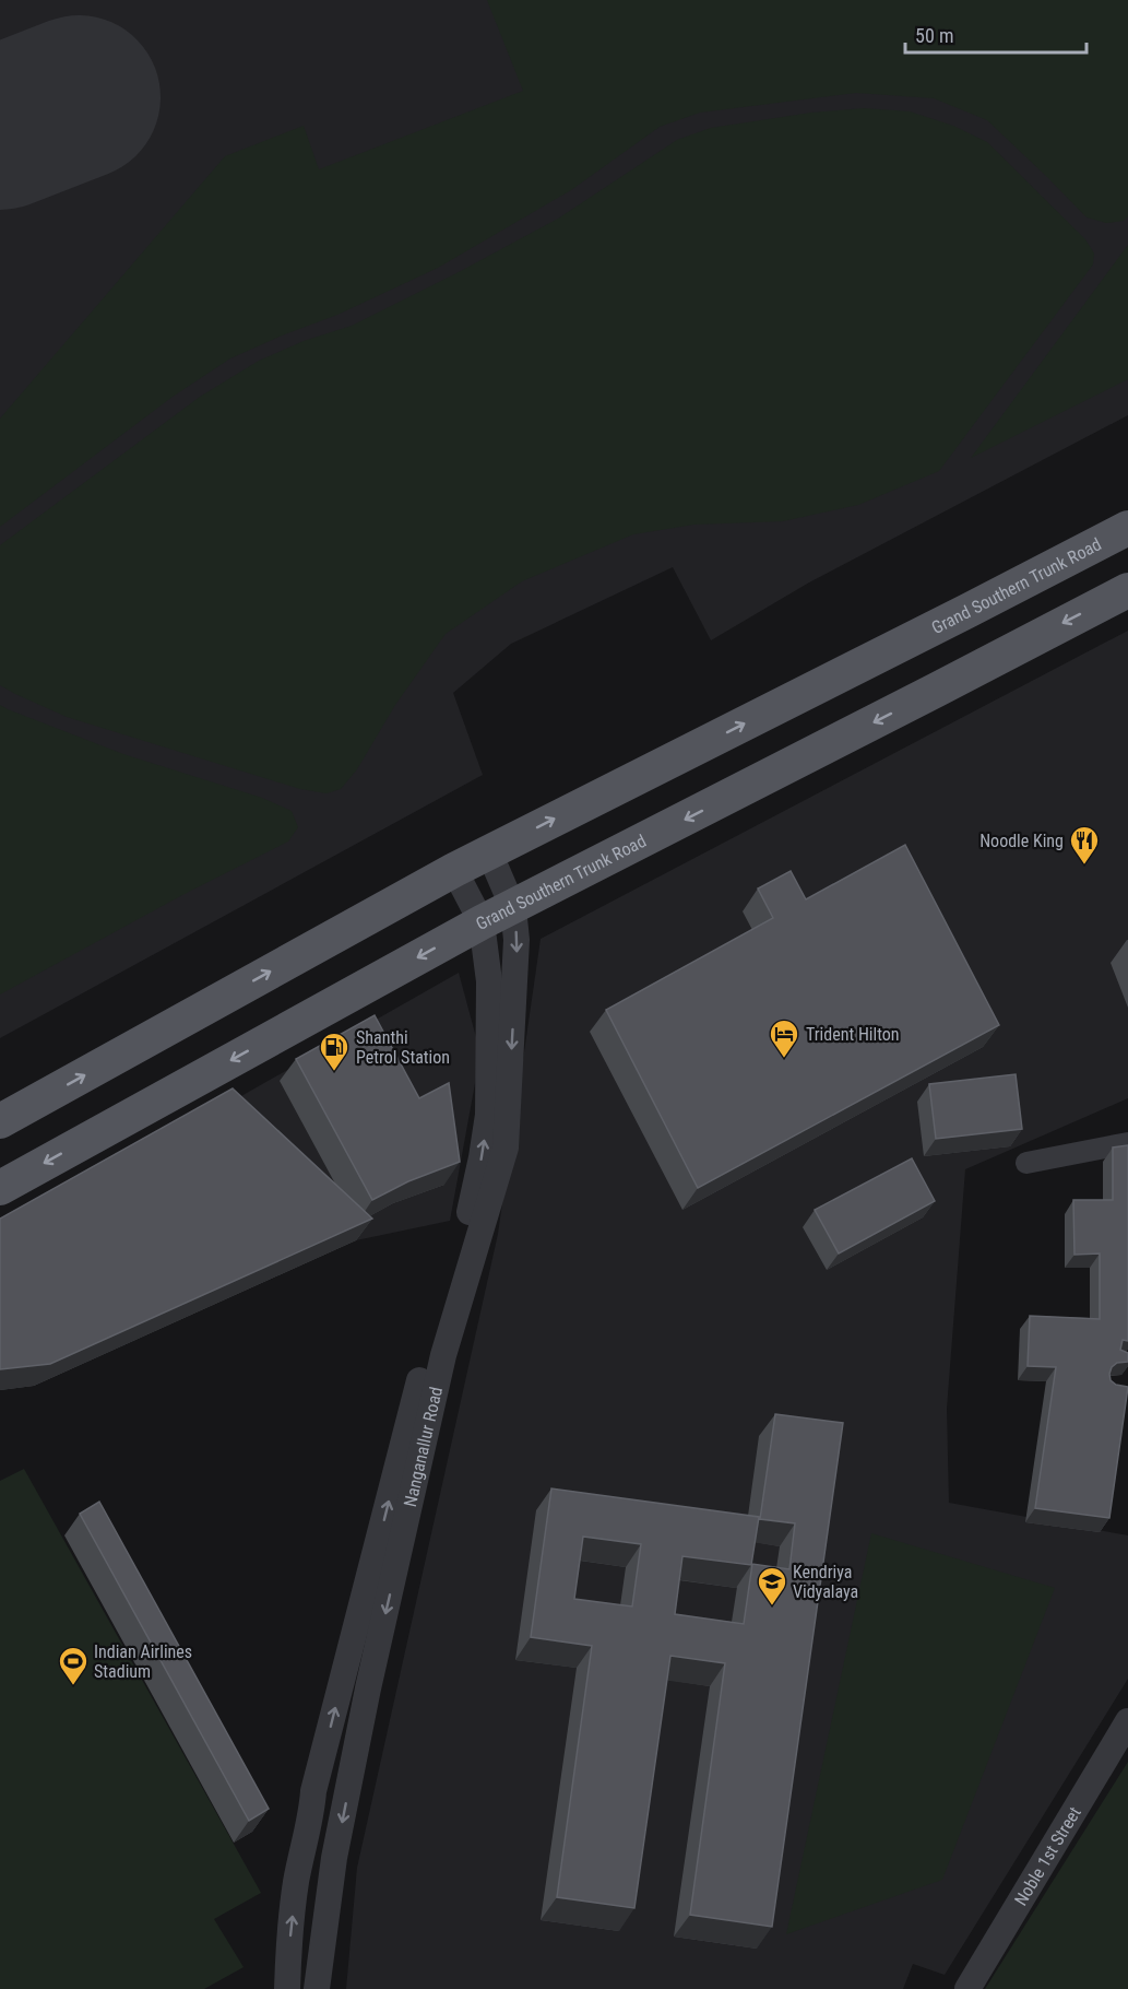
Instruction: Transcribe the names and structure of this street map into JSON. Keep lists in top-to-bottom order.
{
  "streets": {
    "main road": ["Grand Southern Trunk Road"],
    "street": ["Nanganallur Road", "Noble 1st Street"]
  },
  "crossings": [
    ["Grand Southern Trunk Road", "Nanganallur Road"]
  ],
  "places": {
    "restaurant": ["Noodle King"],
    "hotel": ["Trident Hilton"],
    "fuel station": ["Shanthi Petrol Station"],
    "school or university": ["Kendriya Vidyalaya"],
    "sports": ["Indian Airlines Stadium"]
  },
  "scale_bar": "50 m"
}
